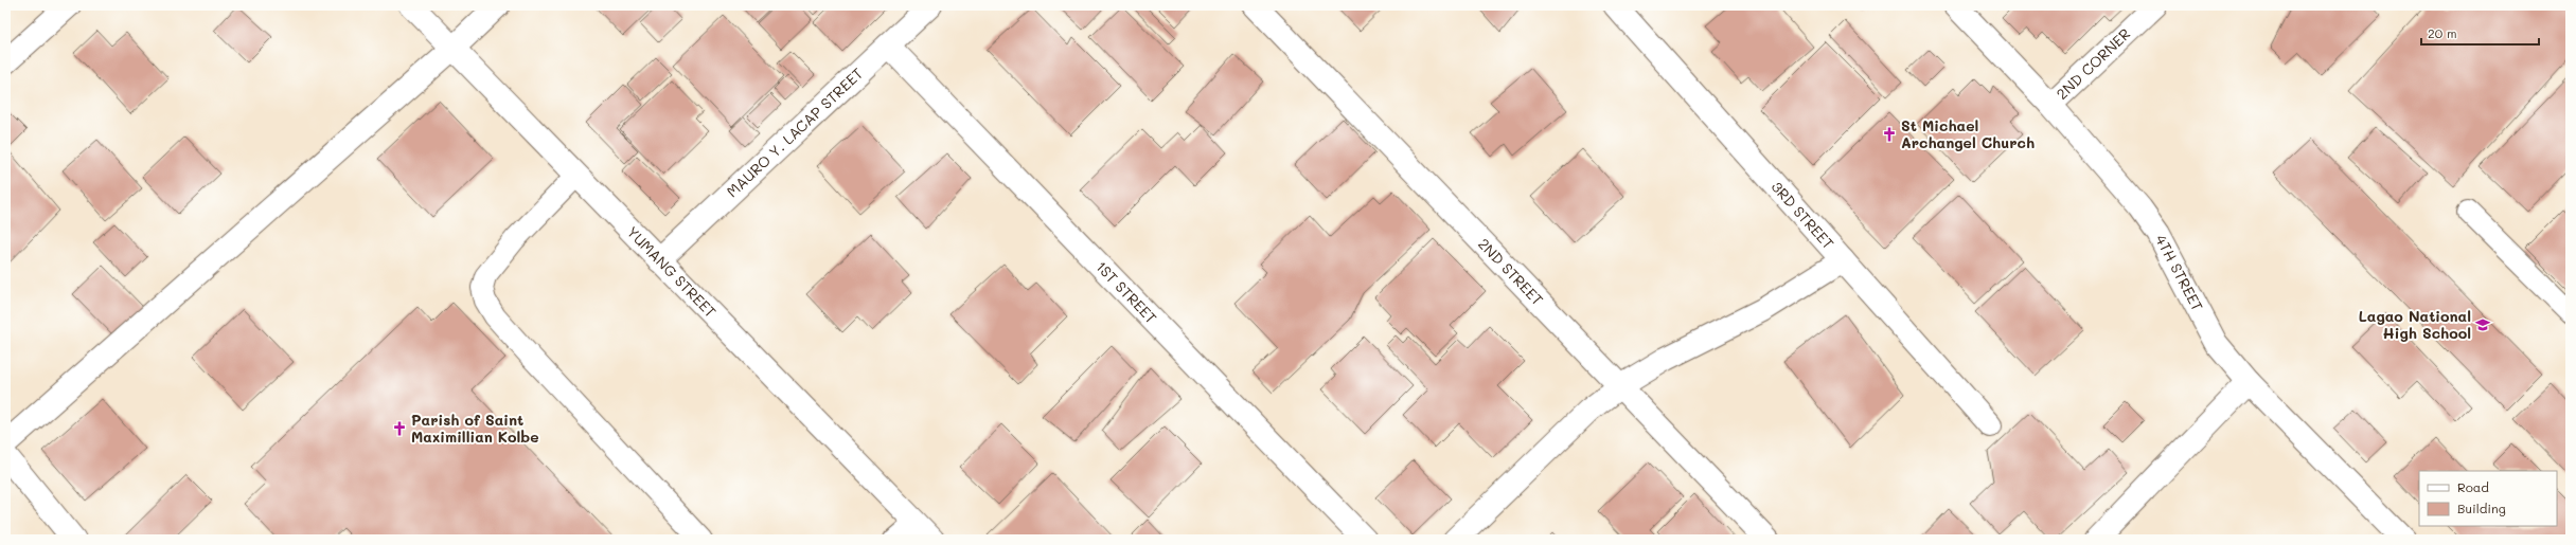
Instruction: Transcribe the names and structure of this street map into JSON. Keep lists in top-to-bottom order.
{
  "streets": {
    "street": [
      "2ND CORNER",
      "MAURO Y. LACAP STREET",
      "3RD STREET",
      "2ND STREET",
      "YUMANG STREET",
      "4TH STREET",
      "1ST STREET"
    ]
  },
  "crossings": [
    ["2ND CORNER", "4TH STREET"],
    ["MAURO Y. LACAP STREET", "YUMANG STREET"],
    ["MAURO Y. LACAP STREET", "1ST STREET"]
  ],
  "places": {
    "church": ["St Michael Archangel Church", "Parish of Saint Maximillian Kolbe"],
    "school or university": ["Lagao National High School"]
  },
  "legend": ["Road", "Building"],
  "scale_bar": "20 m"
}
